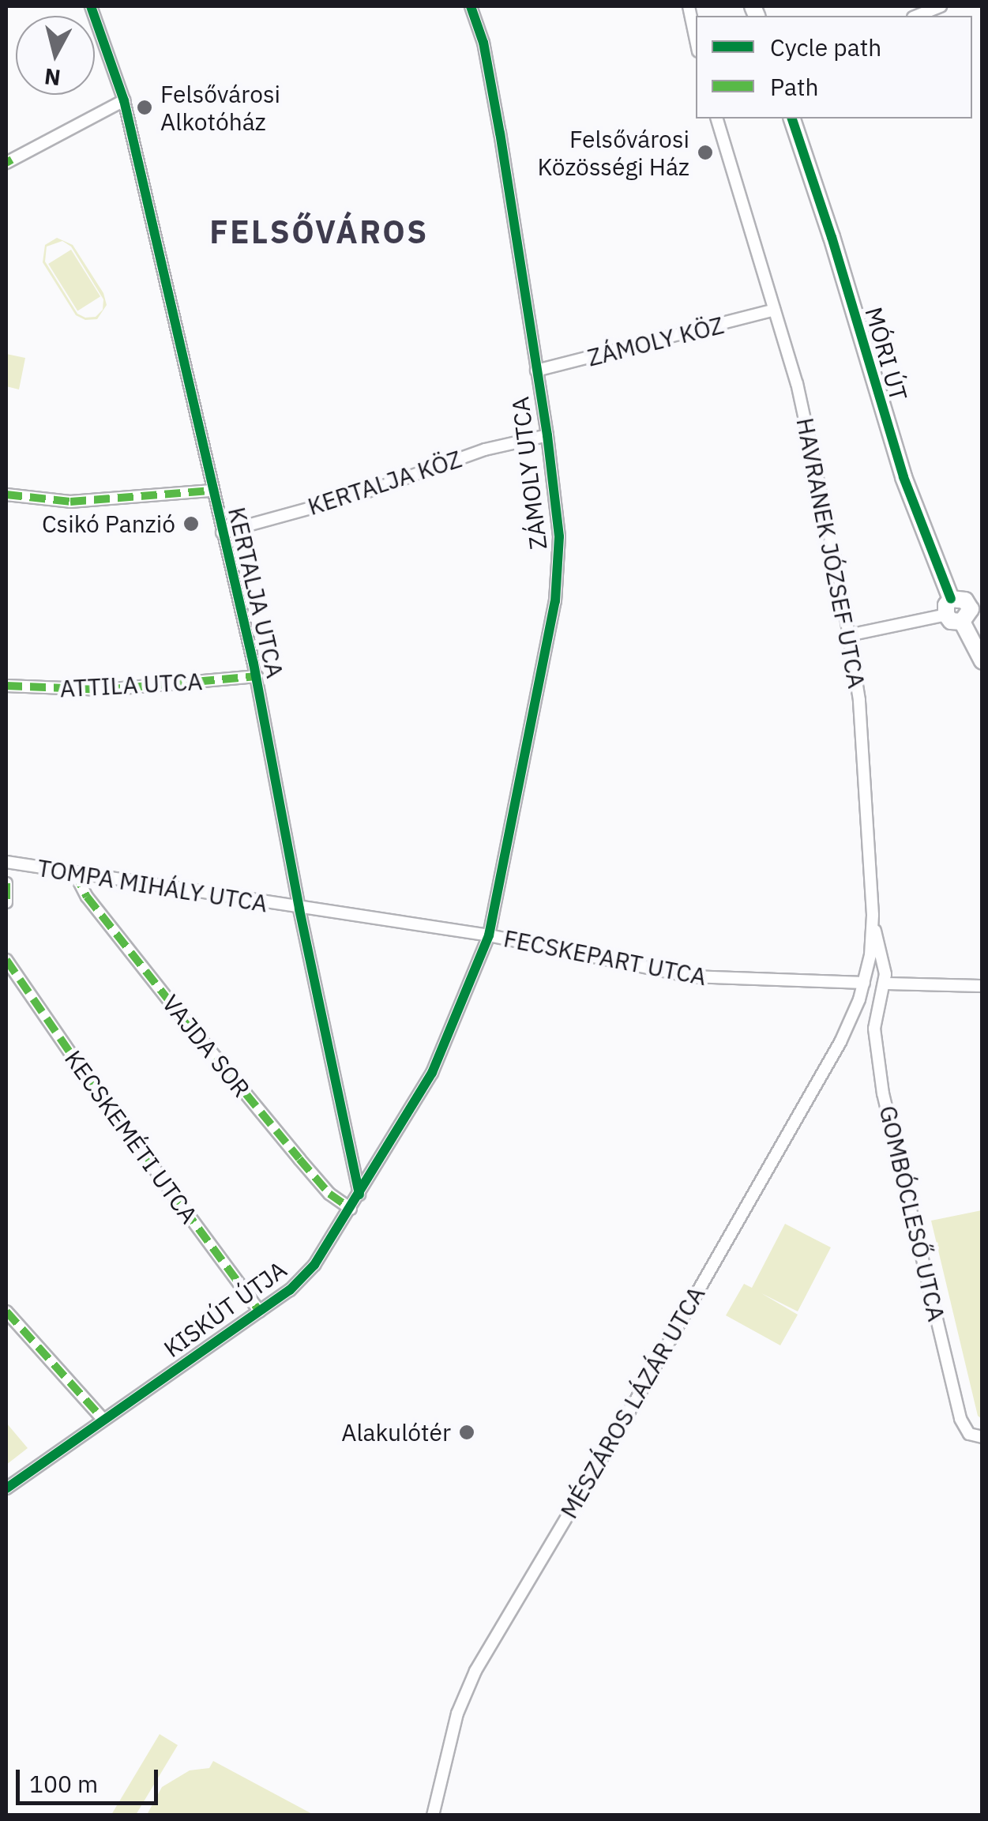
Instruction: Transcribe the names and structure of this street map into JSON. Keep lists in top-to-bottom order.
{
  "streets": {
    "main road": ["MÓRI ÚT"],
    "street": [
      "ZÁMOLY KÖZ",
      "ZÁMOLY UTCA",
      "KERTALJA KÖZ",
      "HAVRANEK JÓZSEF UTCA",
      "KERTALJA UTCA",
      "ATTILA UTCA",
      "TOMPA MIHÁLY UTCA",
      "FECSKEPART UTCA",
      "VAJDA SOR",
      "KECSKEMÉTI UTCA",
      "GOMBÓCLESŐ UTCA",
      "KISKÚT ÚTJA",
      "MÉSZÁROS LÁZÁR UTCA"
    ]
  },
  "crossings": [
    ["ZÁMOLY KÖZ", "ZÁMOLY UTCA"],
    ["ZÁMOLY KÖZ", "HAVRANEK JÓZSEF UTCA"],
    ["ZÁMOLY UTCA", "KERTALJA KÖZ"],
    ["ZÁMOLY UTCA", "FECSKEPART UTCA"],
    ["ZÁMOLY UTCA", "KISKÚT ÚTJA"],
    ["KERTALJA KÖZ", "KERTALJA UTCA"],
    ["HAVRANEK JÓZSEF UTCA", "FECSKEPART UTCA"],
    ["HAVRANEK JÓZSEF UTCA", "MÉSZÁROS LÁZÁR UTCA"],
    ["KERTALJA UTCA", "ATTILA UTCA"],
    ["KERTALJA UTCA", "TOMPA MIHÁLY UTCA"],
    ["KERTALJA UTCA", "FECSKEPART UTCA"],
    ["KERTALJA UTCA", "KISKÚT ÚTJA"],
    ["TOMPA MIHÁLY UTCA", "FECSKEPART UTCA"],
    ["TOMPA MIHÁLY UTCA", "VAJDA SOR"],
    ["FECSKEPART UTCA", "GOMBÓCLESŐ UTCA"],
    ["FECSKEPART UTCA", "KISKÚT ÚTJA"],
    ["VAJDA SOR", "KISKÚT ÚTJA"],
    ["KECSKEMÉTI UTCA", "KISKÚT ÚTJA"]
  ],
  "districts": ["FELSŐVÁROS"],
  "places": [
    "Felsővárosi Alkotóház",
    "Felsővárosi Közösségi Ház",
    "Csikó Panzió",
    "Alakulótér"
  ],
  "legend": ["Cycle path", "Path"],
  "scale_bar": "100 m",
  "north": "bottom"
}
